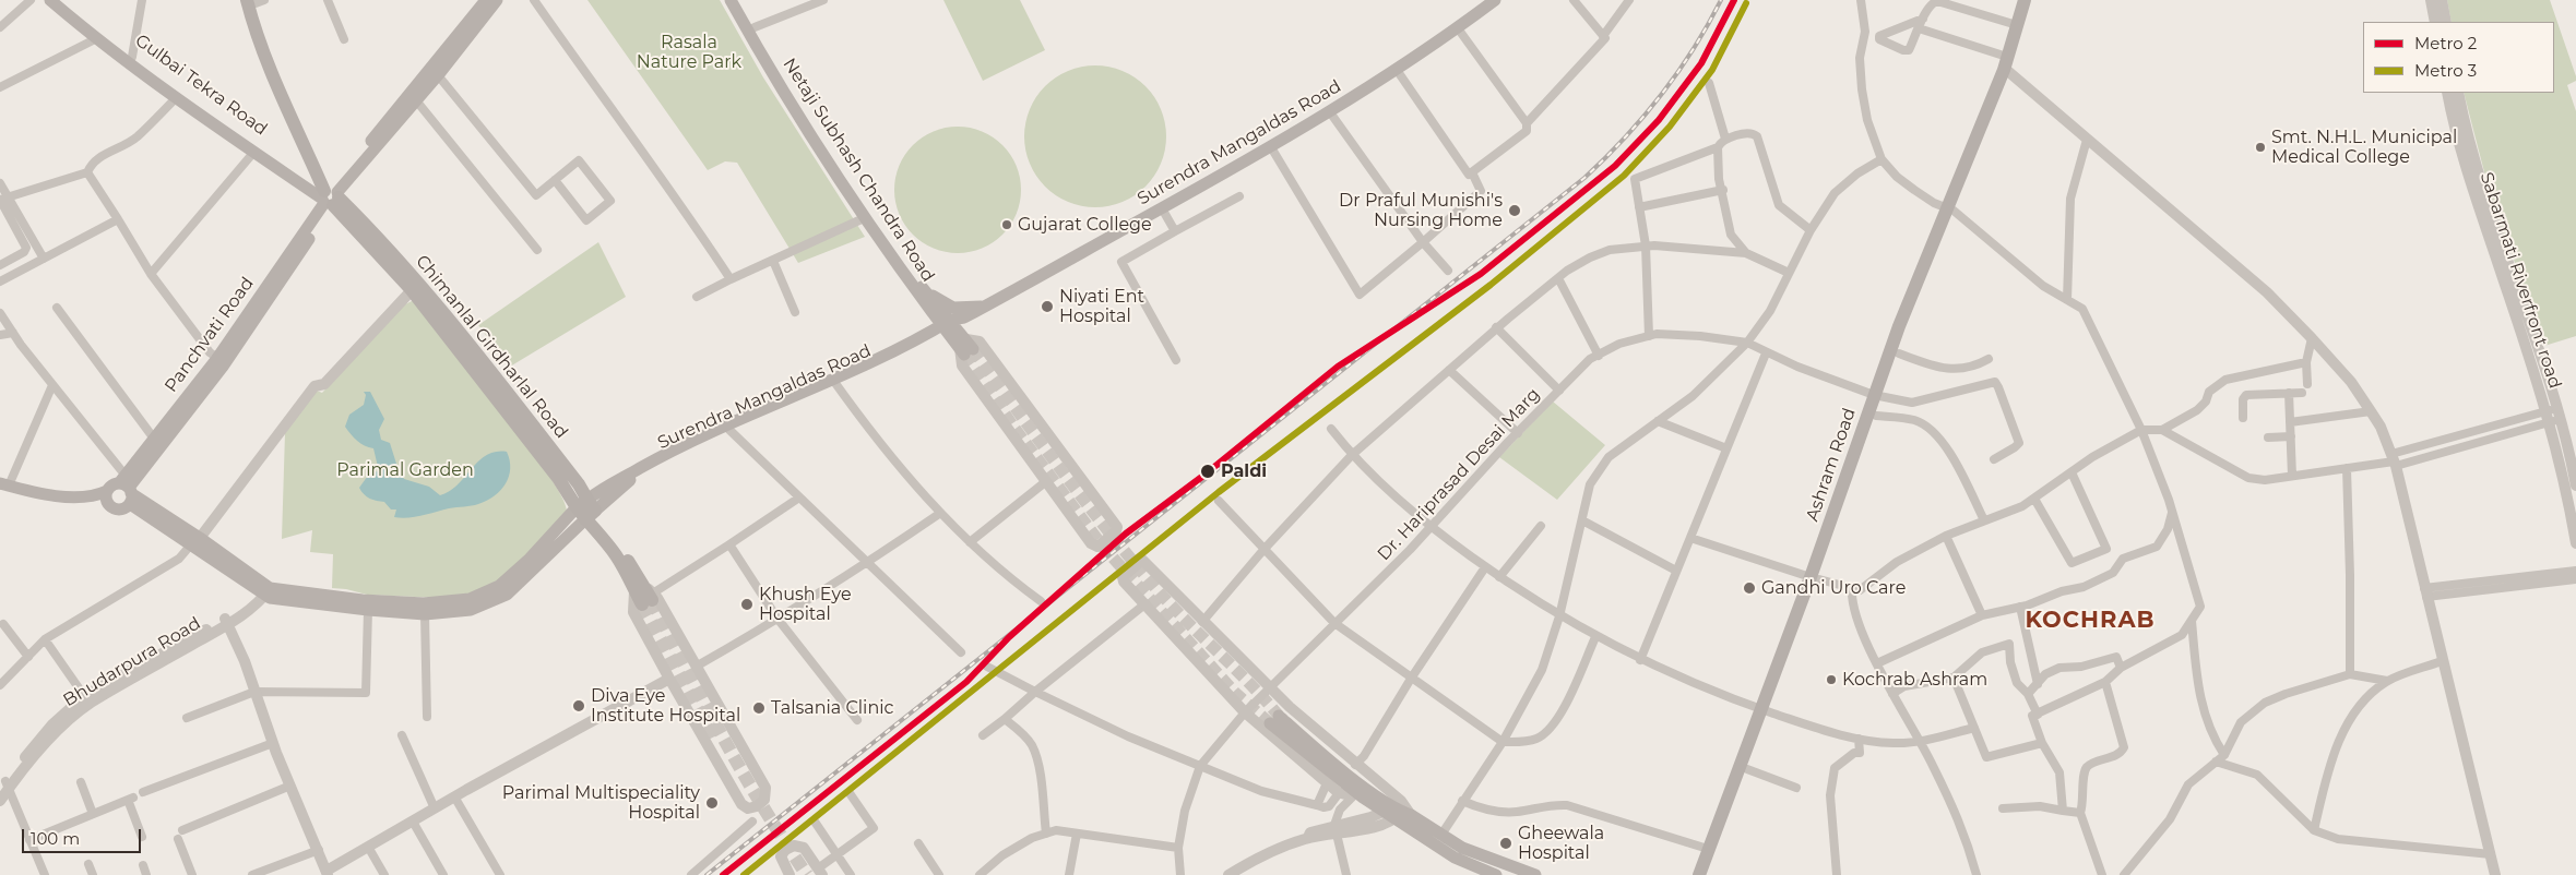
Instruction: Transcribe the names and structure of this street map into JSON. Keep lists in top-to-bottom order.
{
  "streets": {
    "main road": [
      "Gulbai Tekra Road",
      "Surendra Mangaldas Road",
      "Netaji Subhash Chandra Road",
      "Panchvati Road",
      "Chimanlal Girdharlal Road",
      "Ashram Road"
    ],
    "street": ["Sabarmati Riverfront road", "Dr. Hariprasad Desai Marg", "Bhudarpura Road"]
  },
  "crossings": [
    ["Gulbai Tekra Road", "Panchvati Road"],
    ["Gulbai Tekra Road", "Chimanlal Girdharlal Road"],
    ["Surendra Mangaldas Road", "Netaji Subhash Chandra Road"],
    ["Surendra Mangaldas Road", "Panchvati Road"],
    ["Surendra Mangaldas Road", "Chimanlal Girdharlal Road"],
    ["Surendra Mangaldas Road", "Bhudarpura Road"],
    ["Panchvati Road", "Chimanlal Girdharlal Road"],
    ["Ashram Road", "Dr. Hariprasad Desai Marg"]
  ],
  "districts": ["KOCHRAB"],
  "parks": ["Rasala Nature Park", "Parimal Garden"],
  "places": [
    "Smt. N.H.L. Municipal Medical College",
    "Dr Praful Munishi's Nursing Home",
    "Gujarat College",
    "Niyati Ent Hospital",
    "Paldi",
    "Gandhi Uro Care",
    "Khush Eye Hospital",
    "Kochrab Ashram",
    "Diva Eye Institute Hospital",
    "Talsania Clinic",
    "Parimal Multispeciality Hospital",
    "Gheewala Hospital"
  ],
  "lines": ["metro line 2", "metro line 3"],
  "legend": ["Metro 2", "Metro 3"],
  "scale_bar": "100 m"
}
